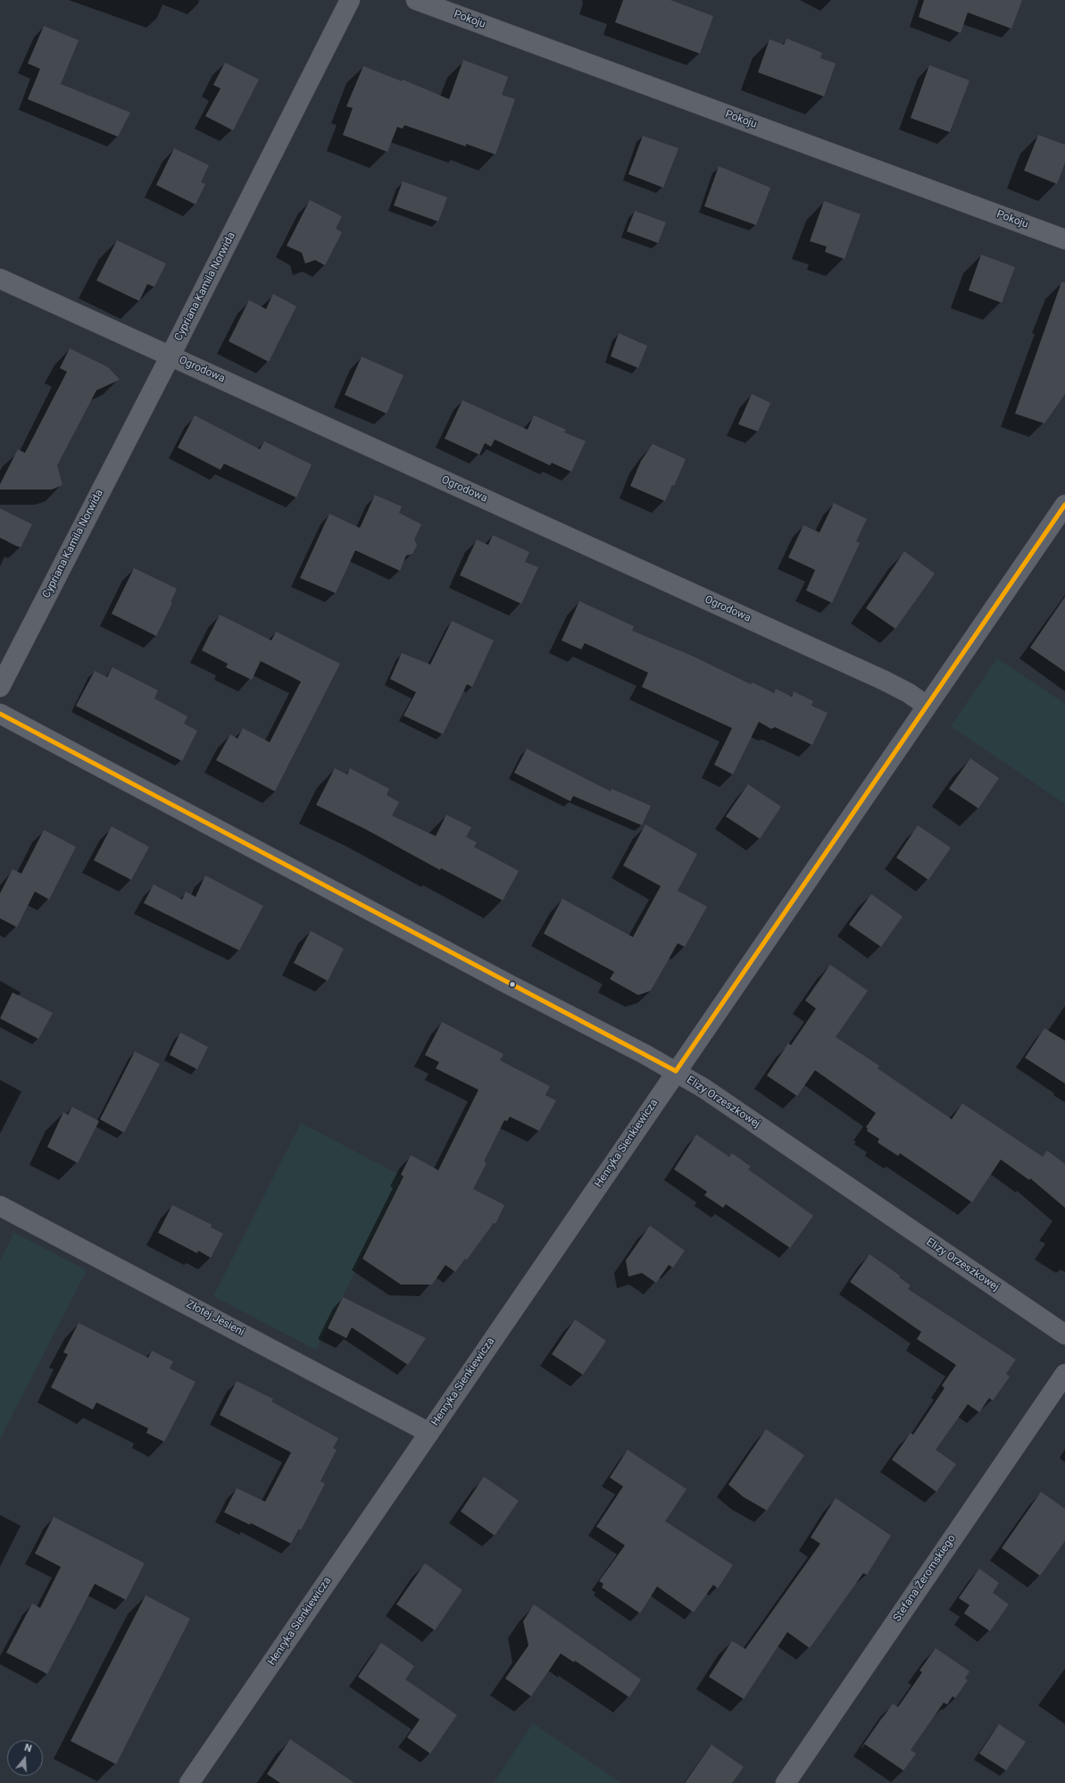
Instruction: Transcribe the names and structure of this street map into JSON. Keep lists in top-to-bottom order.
{
  "streets": {
    "street": [
      "Pokoju",
      "Cypriana Kamila Norwida",
      "Ogrodowa",
      "Elizy Orzeszkowej",
      "Henryka Sienkiewicza",
      "Złotej Jesieni",
      "Stefana Żeromskiego"
    ]
  },
  "crossings": [
    ["Cypriana Kamila Norwida", "Ogrodowa"],
    ["Ogrodowa", "Henryka Sienkiewicza"],
    ["Elizy Orzeszkowej", "Henryka Sienkiewicza"],
    ["Henryka Sienkiewicza", "Złotej Jesieni"]
  ],
  "north": "top"
}
